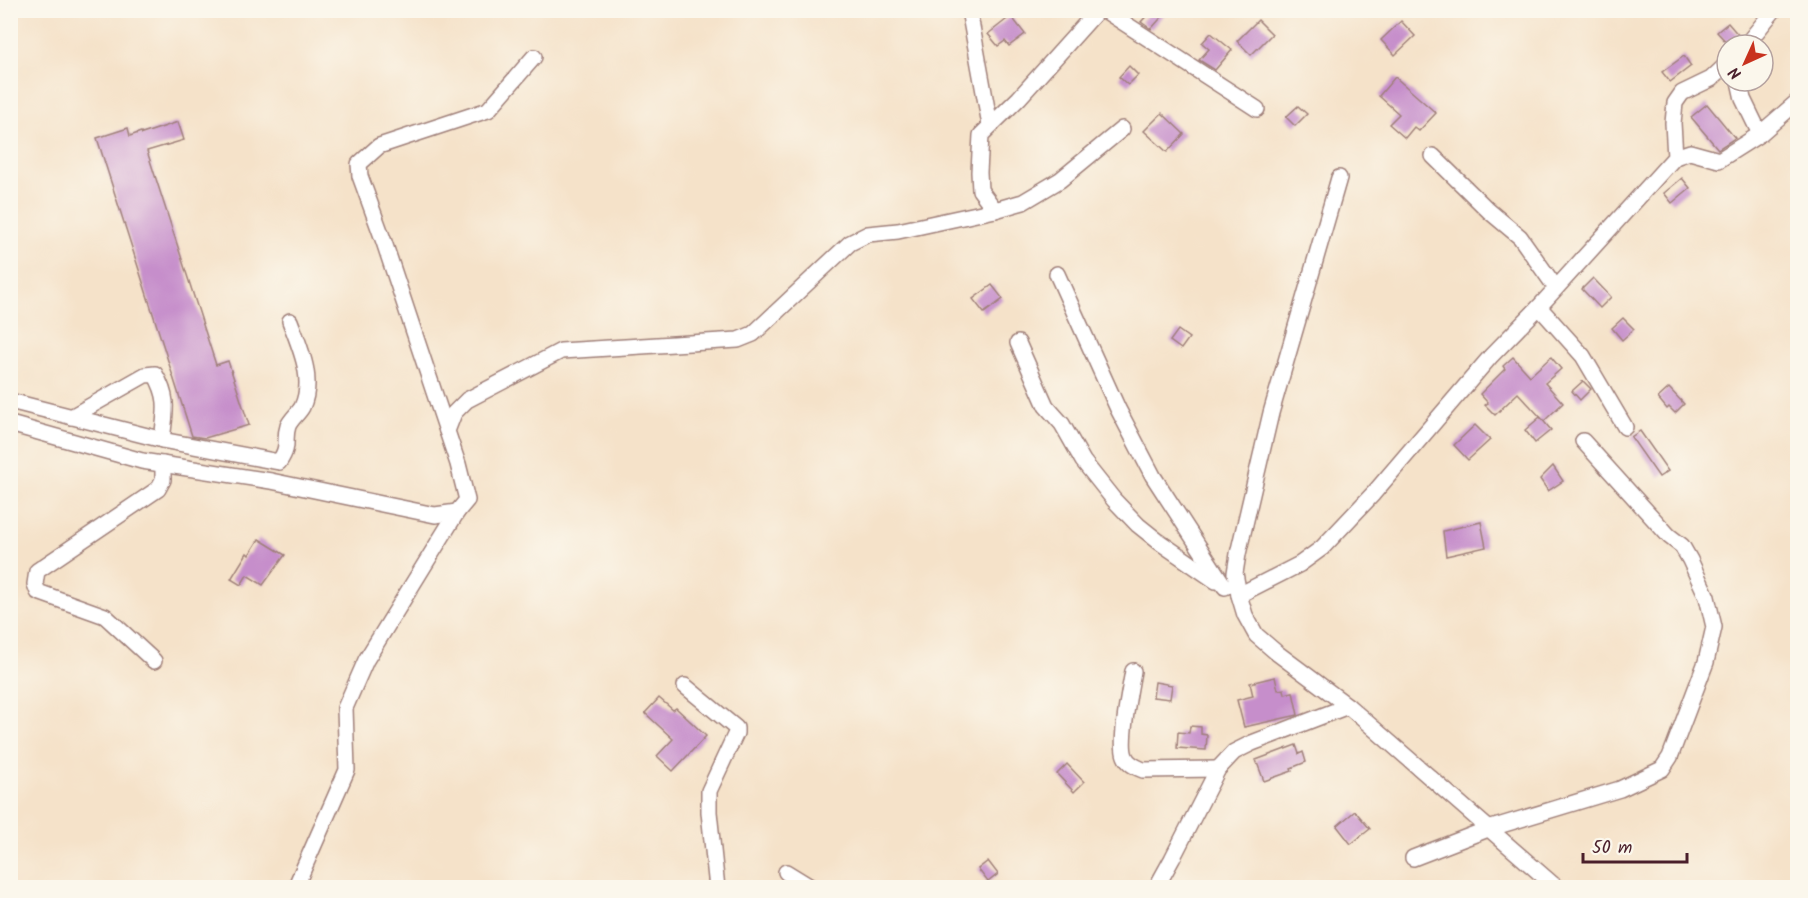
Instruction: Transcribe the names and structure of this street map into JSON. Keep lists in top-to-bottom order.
{
  "scale_bar": "50 m",
  "north": "bottom left"
}
